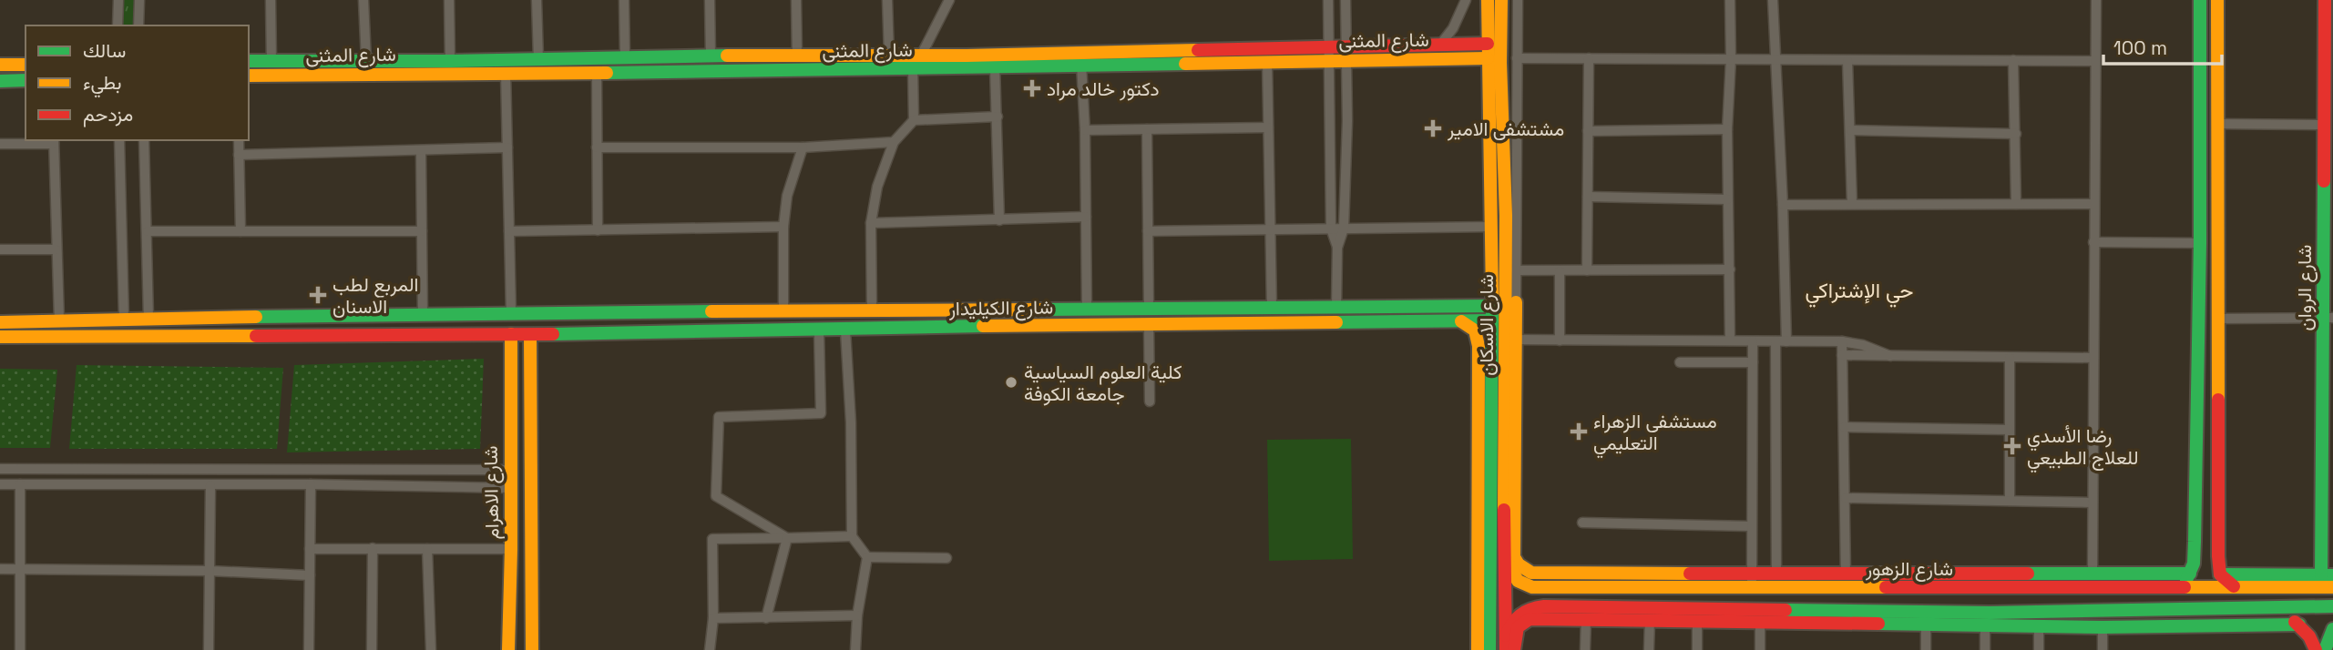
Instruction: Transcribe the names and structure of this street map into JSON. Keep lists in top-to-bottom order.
{
  "streets": {
    "main road": [
      "شارع المثنى",
      "شارع الروان",
      "شارع الكيليدار",
      "شارع الاسكان",
      "شارع الاهرام",
      "شارع الزهور"
    ]
  },
  "crossings": [
    ["شارع المثنى", "شارع الاسكان"],
    ["شارع الكيليدار", "شارع الاسكان"],
    ["شارع الكيليدار", "شارع الاهرام"],
    ["شارع الاسكان", "شارع الزهور"]
  ],
  "districts": ["حي الإشتراكي"],
  "places": {
    "health": [
      "دكتور خالد مراد",
      "مشتشفى الامير",
      "المربع لطب الاسنان",
      "مستشفى الزهراء التعليمي",
      "رضا الأسدي للعلاج الطبيعي"
    ],
    "other": ["كلية العلوم السياسية جامعة الكوفة"]
  },
  "legend": ["سالك", "بطيء", "مزدحم"],
  "scale_bar": "100 m"
}
